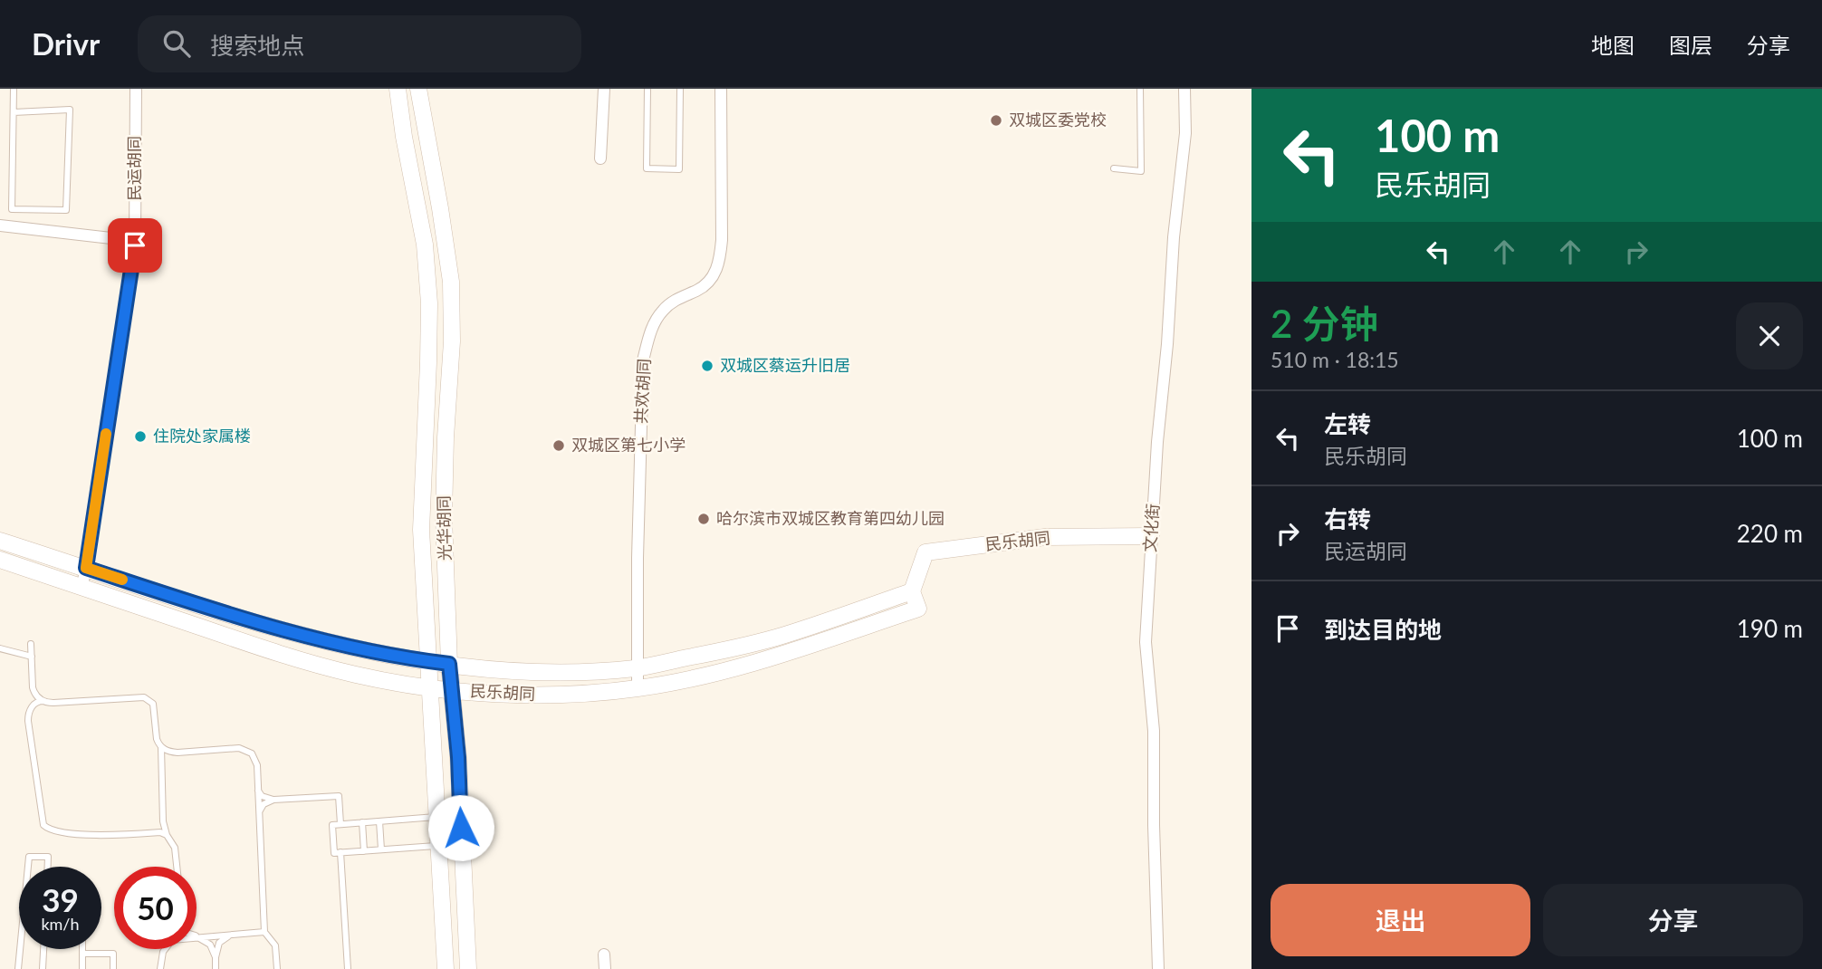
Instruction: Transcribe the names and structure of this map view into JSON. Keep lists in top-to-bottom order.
{
  "streets": {
    "street": [
      "民运胡同",
      "共欢胡同",
      "光华胡同",
      "文化街",
      "民乐胡同"
    ]
  },
  "crossings": [
    ["民运胡同", "民乐胡同"],
    ["共欢胡同", "民乐胡同"],
    ["光华胡同", "民乐胡同"],
    ["文化街", "民乐胡同"]
  ],
  "places": [
    "双城区委党校",
    "双城区蔡运升旧居",
    "住院处家属楼",
    "双城区第七小学",
    "哈尔滨市双城区教育第四幼儿园"
  ],
  "page": {
    "header": "Drivr",
    "search": "搜索地点",
    "nav": ["地图", "图层", "分享"],
    "turn": ["100 m", "民乐胡同"],
    "heading": ["2 分钟", "510 m · 18:15"],
    "list": [
      {
        "name": "左转",
        "note": "民乐胡同",
        "value": "100 m"
      },
      {
        "name": "右转",
        "note": "民运胡同",
        "value": "220 m"
      },
      {
        "name": "到达目的地",
        "value": "190 m"
      }
    ],
    "speed": "39 km/h",
    "limit": "50",
    "buttons": ["退出", "分享"]
  }
}
